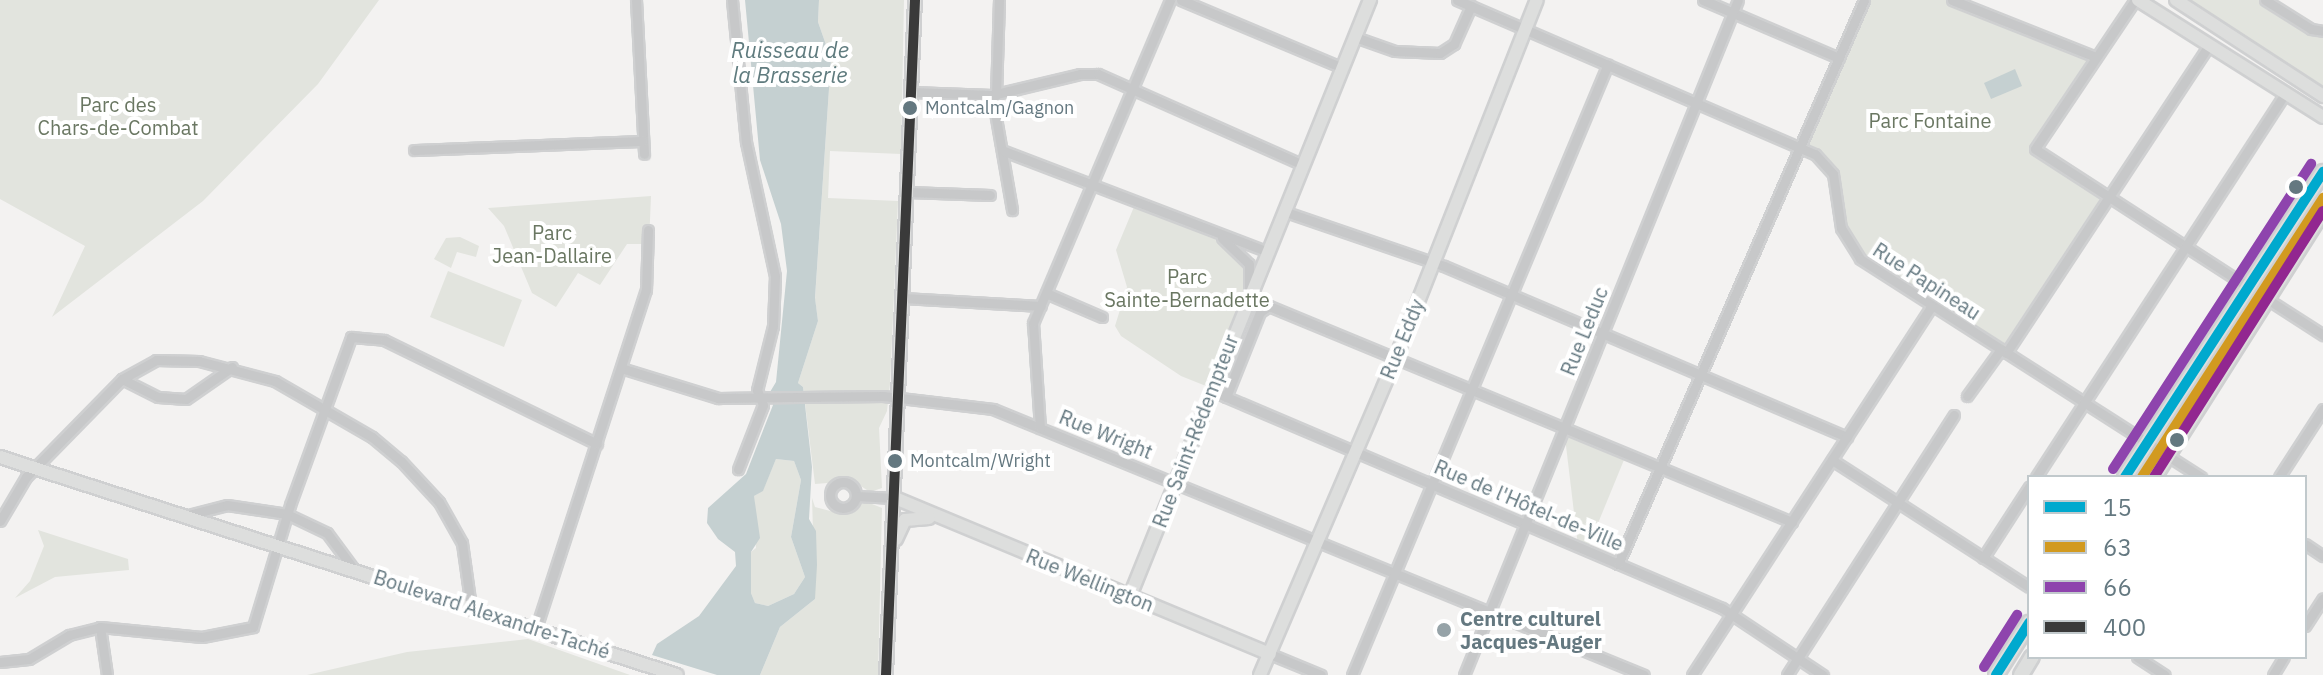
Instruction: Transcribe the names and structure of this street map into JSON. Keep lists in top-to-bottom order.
{
  "streets": {
    "main road": [
      "Rue Eddy",
      "Rue Saint-Rédempteur",
      "Rue Wellington",
      "Boulevard Alexandre-Taché"
    ],
    "street": [
      "Rue Papineau",
      "Rue Leduc",
      "Rue Wright",
      "Rue de l'Hôtel-de-Ville"
    ]
  },
  "crossings": [
    ["Rue Papineau", "Rue Leduc"],
    ["Rue Papineau", "Rue Eddy"],
    ["Rue Leduc", "Rue Wright"],
    ["Rue Leduc", "Rue de l'Hôtel-de-Ville"],
    ["Rue Eddy", "Rue Wright"],
    ["Rue Eddy", "Rue de l'Hôtel-de-Ville"],
    ["Rue Eddy", "Rue Wellington"],
    ["Rue Saint-Rédempteur", "Rue Wright"],
    ["Rue Saint-Rédempteur", "Rue de l'Hôtel-de-Ville"],
    ["Rue Saint-Rédempteur", "Rue Wellington"]
  ],
  "water": ["Ruisseau de la Brasserie"],
  "parks": [
    "Parc des Chars-de-Combat",
    "Parc Fontaine",
    "Parc Jean-Dallaire",
    "Parc Sainte-Bernadette"
  ],
  "places": ["Montcalm/Gagnon", "Montcalm/Wright", "Centre culturel Jacques-Auger"],
  "lines": [
    "transit line 400",
    "transit line 66",
    "transit line 15",
    "transit line 63"
  ],
  "legend": [
    "15",
    "63",
    "66",
    "400"
  ]
}
